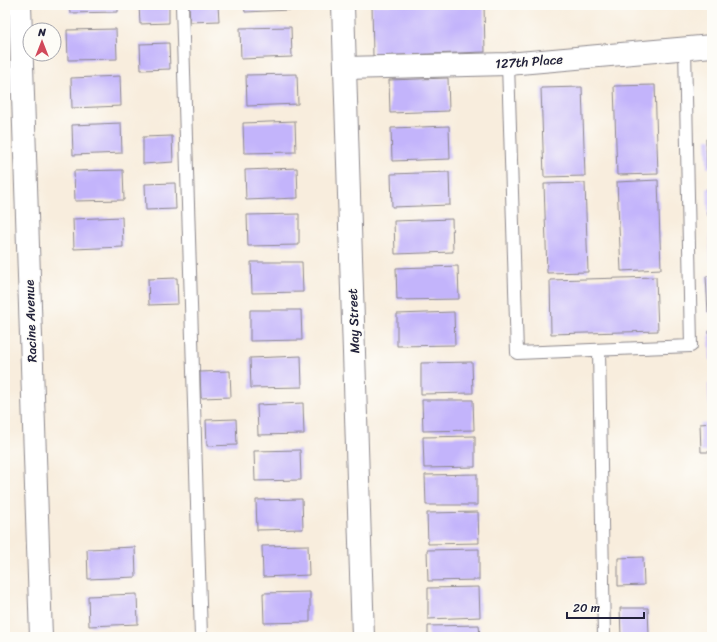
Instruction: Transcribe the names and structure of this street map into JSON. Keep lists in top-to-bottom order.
{
  "streets": {
    "street": ["127th Place", "Racine Avenue", "May Street"]
  },
  "crossings": [
    ["127th Place", "May Street"]
  ],
  "scale_bar": "20 m",
  "north": "top"
}
